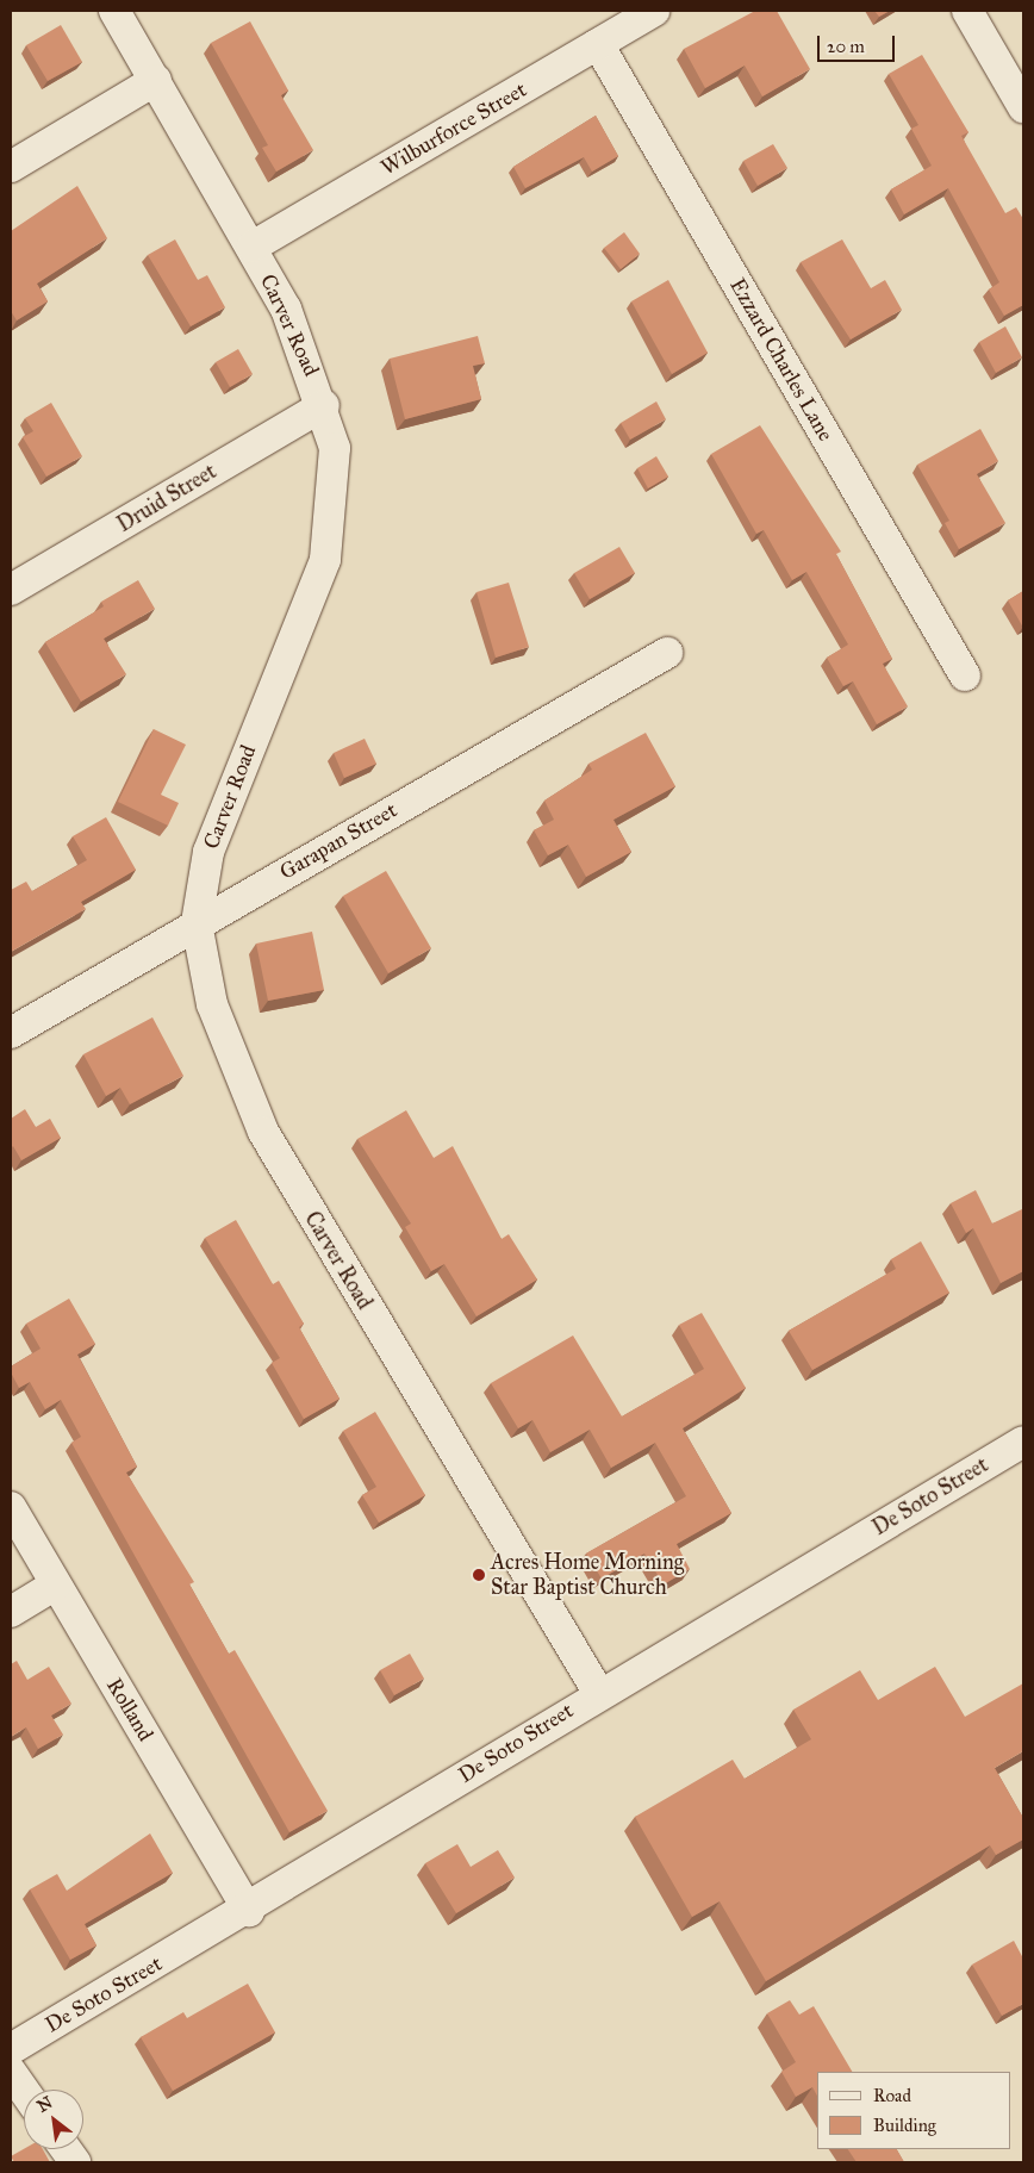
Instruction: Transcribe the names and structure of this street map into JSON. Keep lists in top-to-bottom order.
{
  "streets": {
    "street": [
      "Wilburforce Street",
      "Carver Road",
      "Ezzard Charles Lane",
      "Druid Street",
      "Garapan Street",
      "De Soto Street",
      "Rolland"
    ]
  },
  "crossings": [
    ["Wilburforce Street", "Carver Road"],
    ["Wilburforce Street", "Ezzard Charles Lane"],
    ["Carver Road", "Druid Street"],
    ["Carver Road", "Garapan Street"],
    ["Carver Road", "De Soto Street"],
    ["De Soto Street", "Rolland"]
  ],
  "places": ["Acres Home Morning Star Baptist Church"],
  "legend": ["Road", "Building"],
  "scale_bar": "20 m",
  "north": "top left"
}
